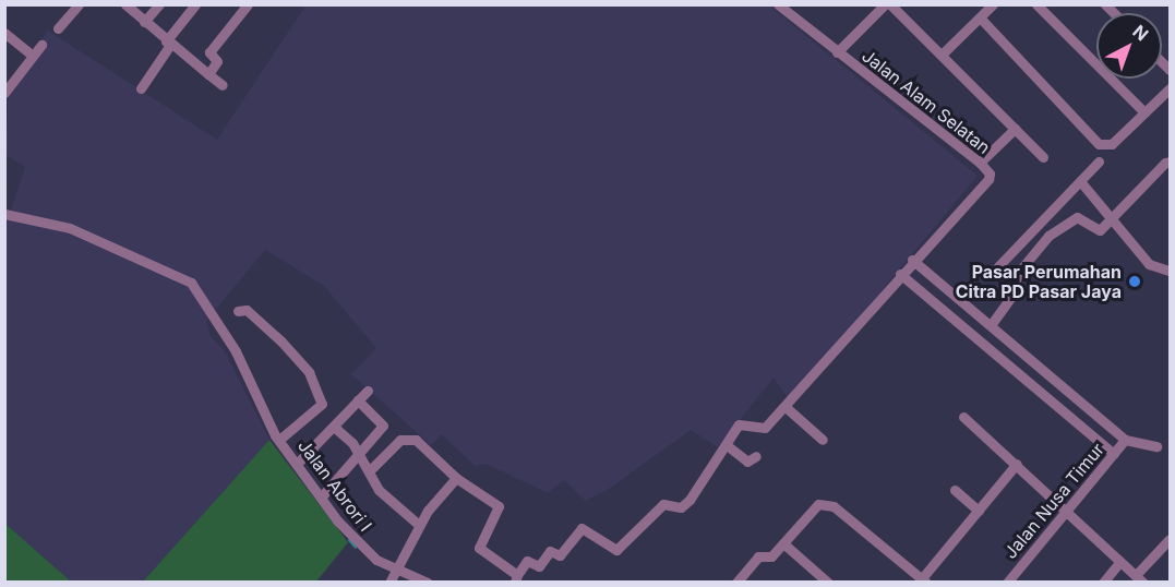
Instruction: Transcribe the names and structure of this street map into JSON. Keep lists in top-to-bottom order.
{
  "streets": {
    "street": ["Jalan Alam Selatan", "Jalan Abrori I", "Jalan Nusa Timur"]
  },
  "places": ["Pasar Perumahan Citra PD Pasar Jaya"],
  "north": "top right"
}
